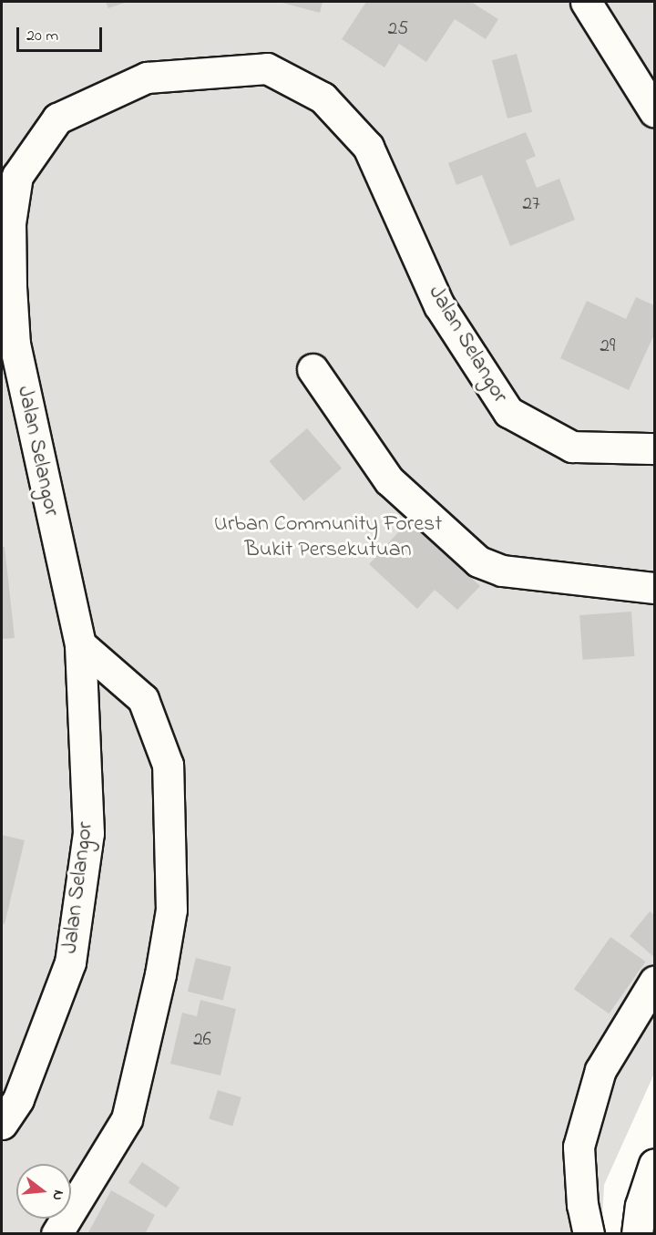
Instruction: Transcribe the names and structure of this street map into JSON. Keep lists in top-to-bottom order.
{
  "streets": {
    "street": ["Jalan Selangor"]
  },
  "parks": ["Urban Community Forest Bukit Persekutuan"],
  "house_numbers": [
    "25",
    "27",
    "29",
    "26"
  ],
  "scale_bar": "20 m",
  "north": "right"
}
